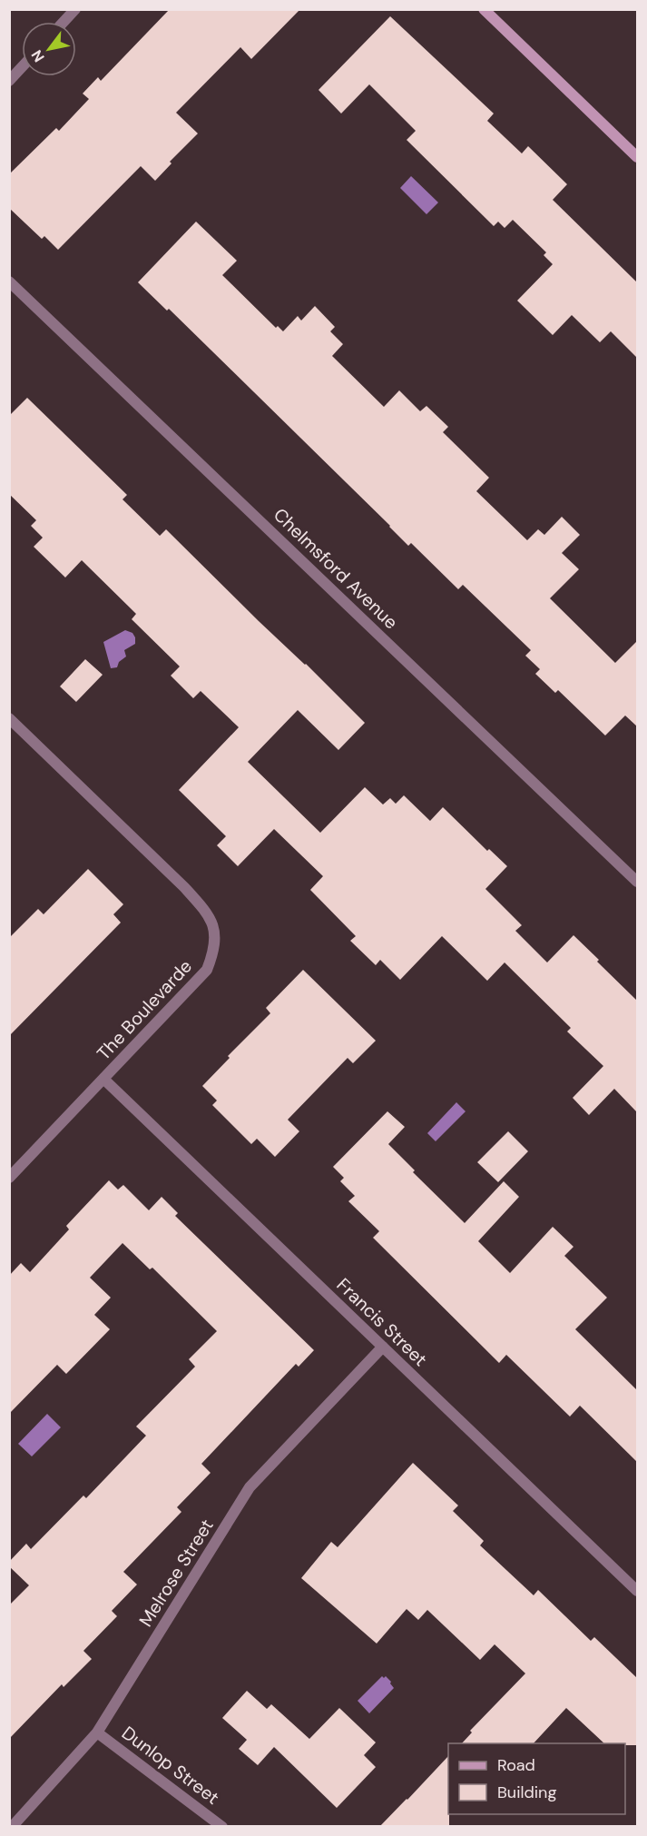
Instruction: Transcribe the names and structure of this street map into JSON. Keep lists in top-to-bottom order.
{
  "streets": {
    "street": [
      "Chelmsford Avenue",
      "The Boulevarde",
      "Francis Street",
      "Melrose Street",
      "Dunlop Street"
    ]
  },
  "crossings": [
    ["The Boulevarde", "Francis Street"],
    ["Francis Street", "Melrose Street"],
    ["Melrose Street", "Dunlop Street"]
  ],
  "legend": ["Road", "Building"],
  "north": "bottom left"
}
